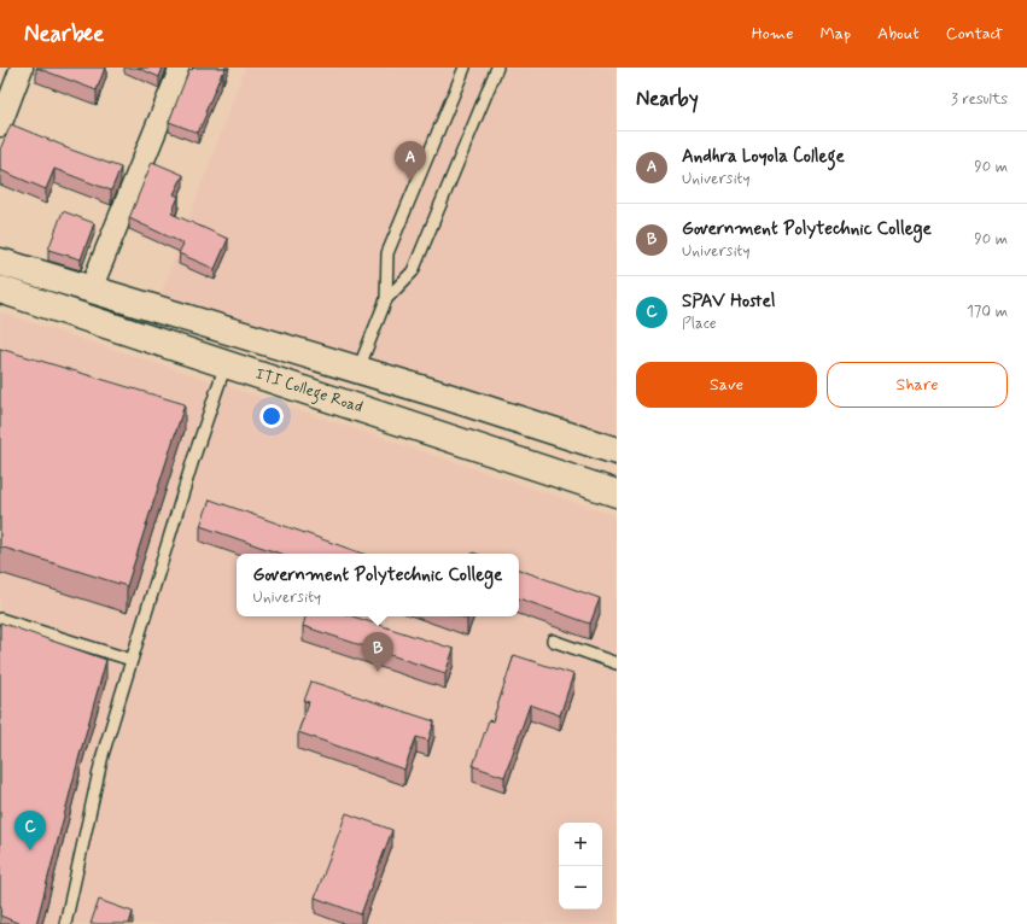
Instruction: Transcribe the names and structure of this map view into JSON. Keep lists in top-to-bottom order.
{
  "streets": {
    "street": ["ITI College Road"]
  },
  "page": {
    "header": "Nearbee",
    "nav": [
      "Home",
      "Map",
      "About",
      "Contact"
    ],
    "heading": ["Nearby", "3 results"],
    "list": [
      {
        "mark": "A",
        "name": "Andhra Loyola College",
        "note": "University",
        "value": "90 m"
      },
      {
        "mark": "B",
        "name": "Government Polytechnic College",
        "note": "University",
        "value": "90 m"
      },
      {
        "mark": "C",
        "name": "SPAV Hostel",
        "note": "Place",
        "value": "170 m"
      }
    ],
    "pins": ["A", "B", "C"],
    "buttons": ["Save", "Share"],
    "popup": ["Government Polytechnic College", "University"],
    "map_buttons": ["+", "−"]
  }
}
